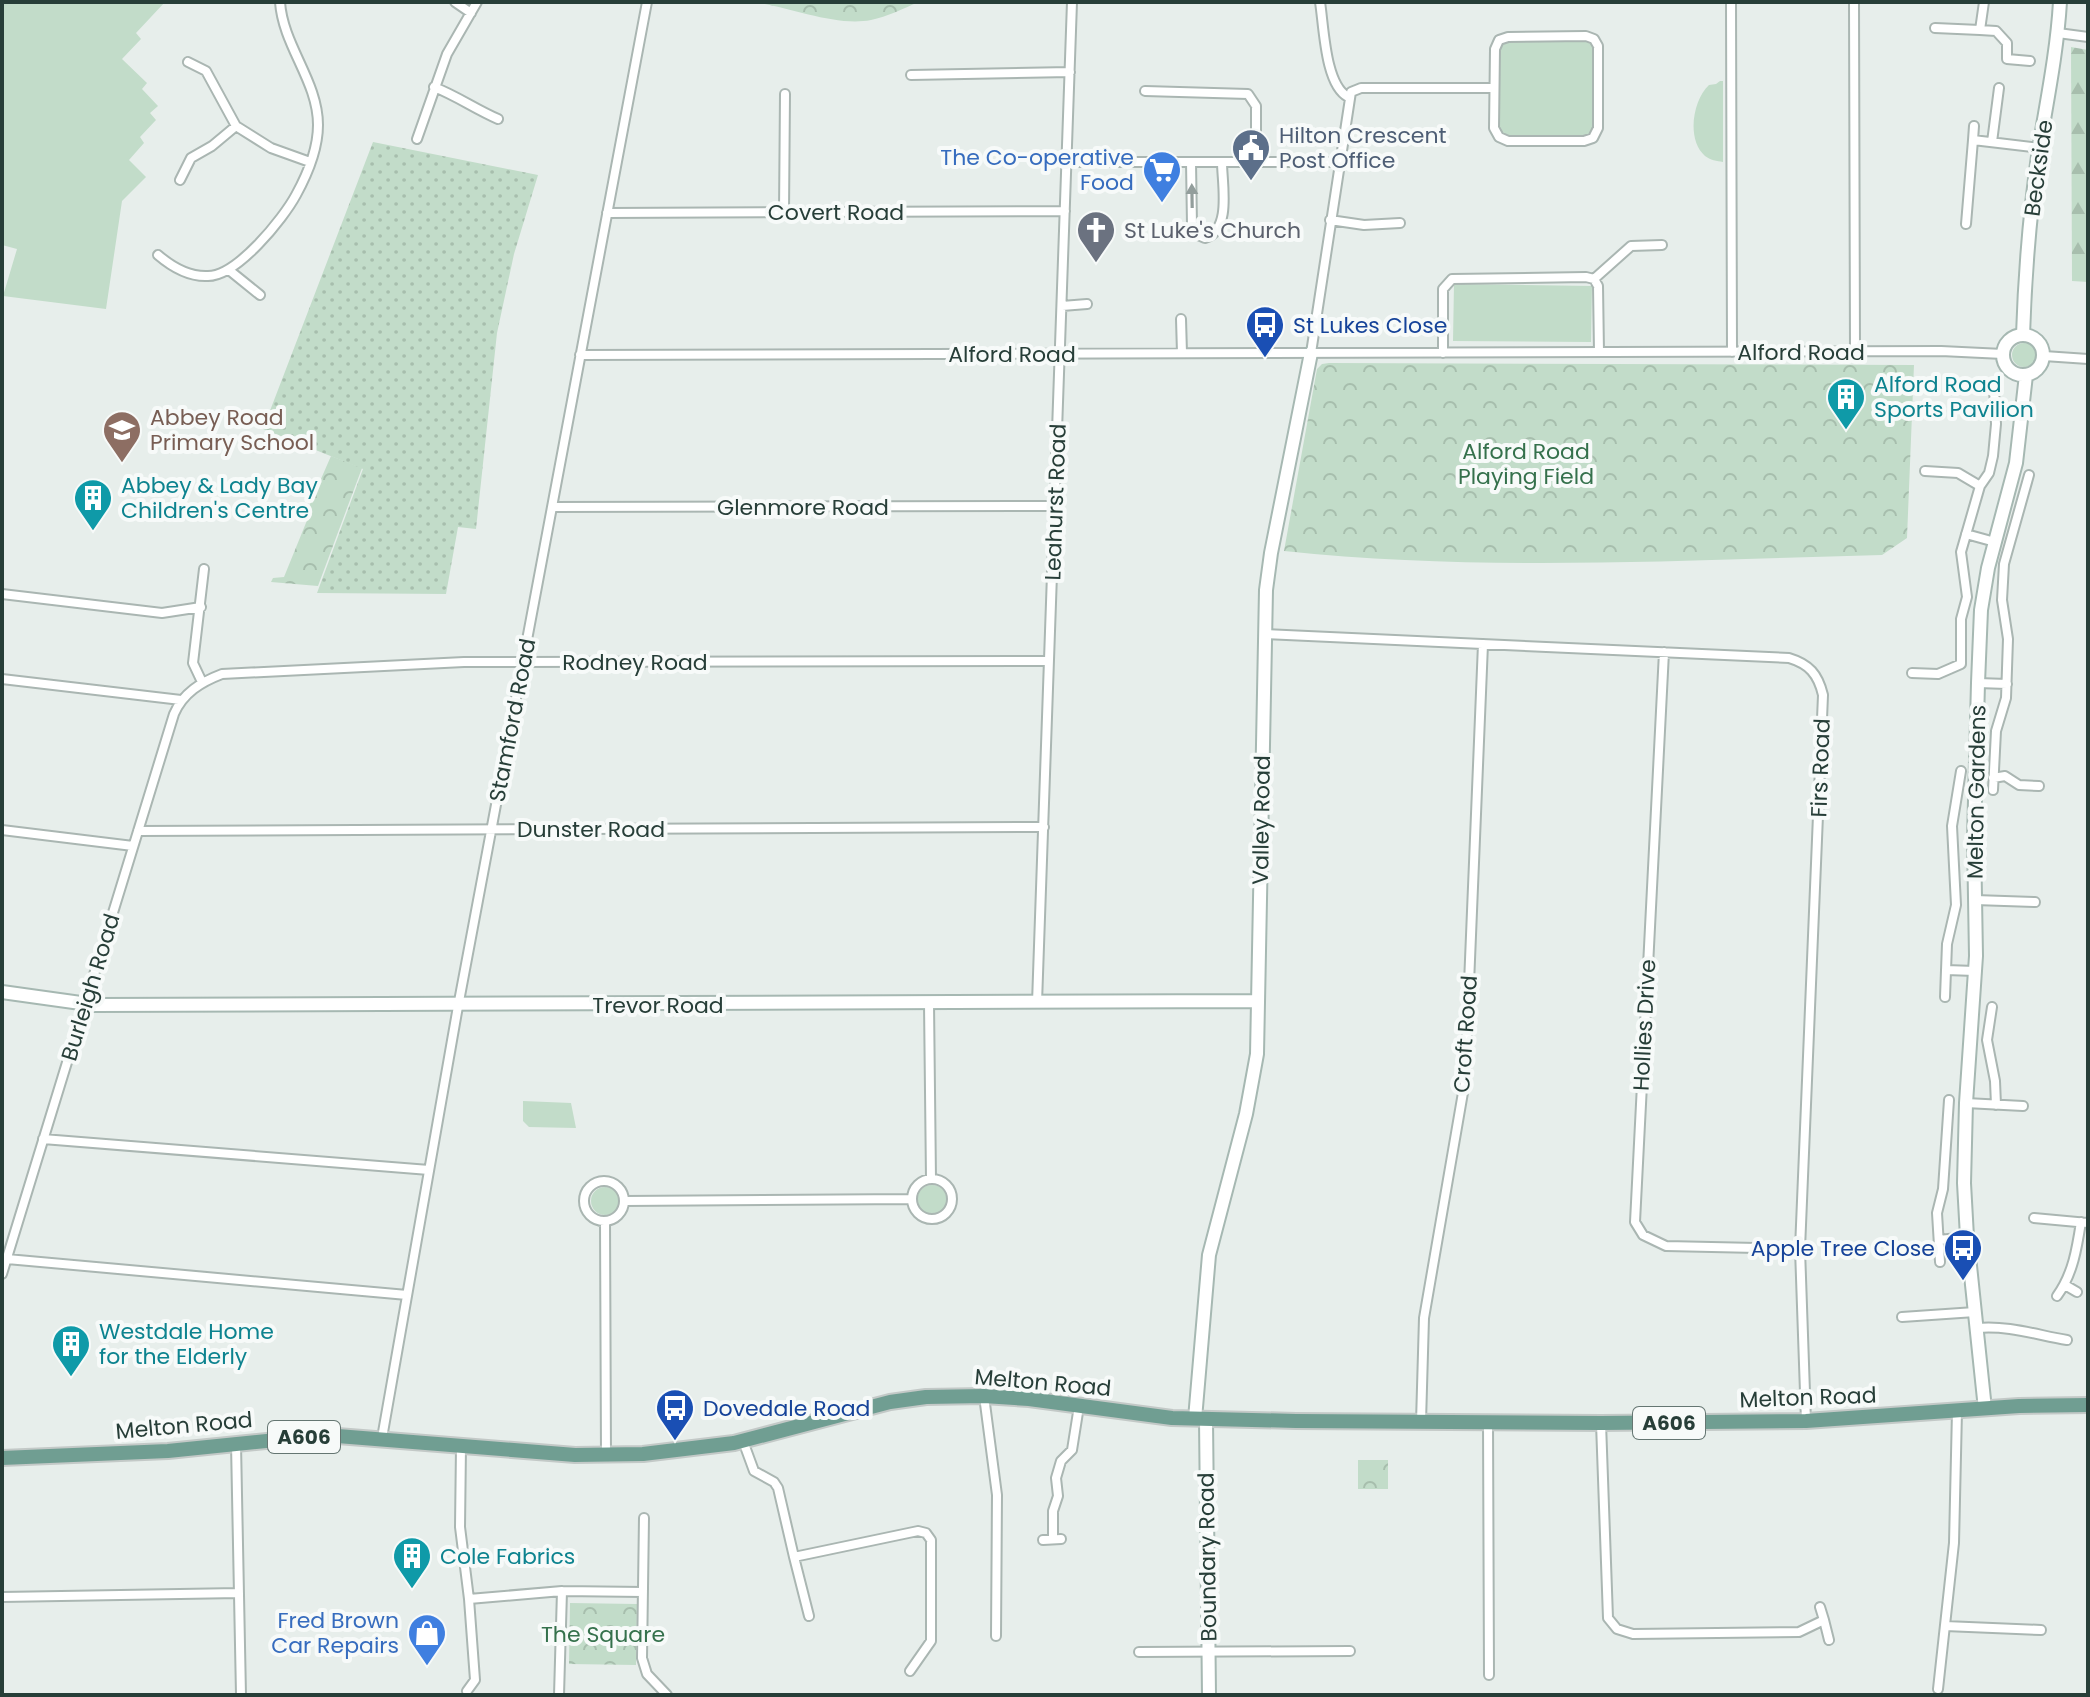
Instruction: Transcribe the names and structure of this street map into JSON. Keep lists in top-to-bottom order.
{
  "streets": {
    "main road": ["Melton Road", "A606"],
    "street": [
      "Beckside",
      "Covert Road",
      "Alford Road",
      "Leahurst Road",
      "Glenmore Road",
      "Rodney Road",
      "Stamford Road",
      "Firs Road",
      "Melton Gardens",
      "Valley Road",
      "Dunster Road",
      "Burleigh Road",
      "Trevor Road",
      "Hollies Drive",
      "Croft Road",
      "Boundary Road"
    ]
  },
  "crossings": [
    ["Beckside", "Alford Road"],
    ["Beckside", "Melton Gardens"],
    ["Covert Road", "Leahurst Road"],
    ["Covert Road", "Stamford Road"],
    ["Alford Road", "Leahurst Road"],
    ["Alford Road", "Stamford Road"],
    ["Alford Road", "Melton Gardens"],
    ["Alford Road", "Valley Road"],
    ["Leahurst Road", "Glenmore Road"],
    ["Leahurst Road", "Rodney Road"],
    ["Leahurst Road", "Dunster Road"],
    ["Leahurst Road", "Trevor Road"],
    ["Glenmore Road", "Stamford Road"],
    ["Rodney Road", "Stamford Road"],
    ["Rodney Road", "Burleigh Road"],
    ["Stamford Road", "Dunster Road"],
    ["Stamford Road", "Trevor Road"],
    ["Stamford Road", "Melton Road"],
    ["Firs Road", "Valley Road"],
    ["Firs Road", "Hollies Drive"],
    ["Firs Road", "Croft Road"],
    ["Firs Road", "Melton Road"],
    ["Melton Gardens", "Melton Road"],
    ["Valley Road", "Trevor Road"],
    ["Valley Road", "Melton Road"],
    ["Valley Road", "Boundary Road"],
    ["Dunster Road", "Burleigh Road"],
    ["Burleigh Road", "Trevor Road"],
    ["Croft Road", "Melton Road"],
    ["Melton Road", "Boundary Road"]
  ],
  "parks": ["Alford Road Playing Field", "The Square"],
  "places": {
    "public building": ["Hilton Crescent Post Office"],
    "supermarket": ["The Co-operative Food"],
    "church": ["St Luke's Church"],
    "bus stop": ["St Lukes Close", "Apple Tree Close", "Dovedale Road"],
    "building": [
      "Alford Road Sports Pavilion",
      "Abbey & Lady Bay Children's Centre",
      "Westdale Home for the Elderly",
      "Cole Fabrics"
    ],
    "school or university": ["Abbey Road Primary School"],
    "shop": ["Fred Brown Car Repairs"]
  }
}
